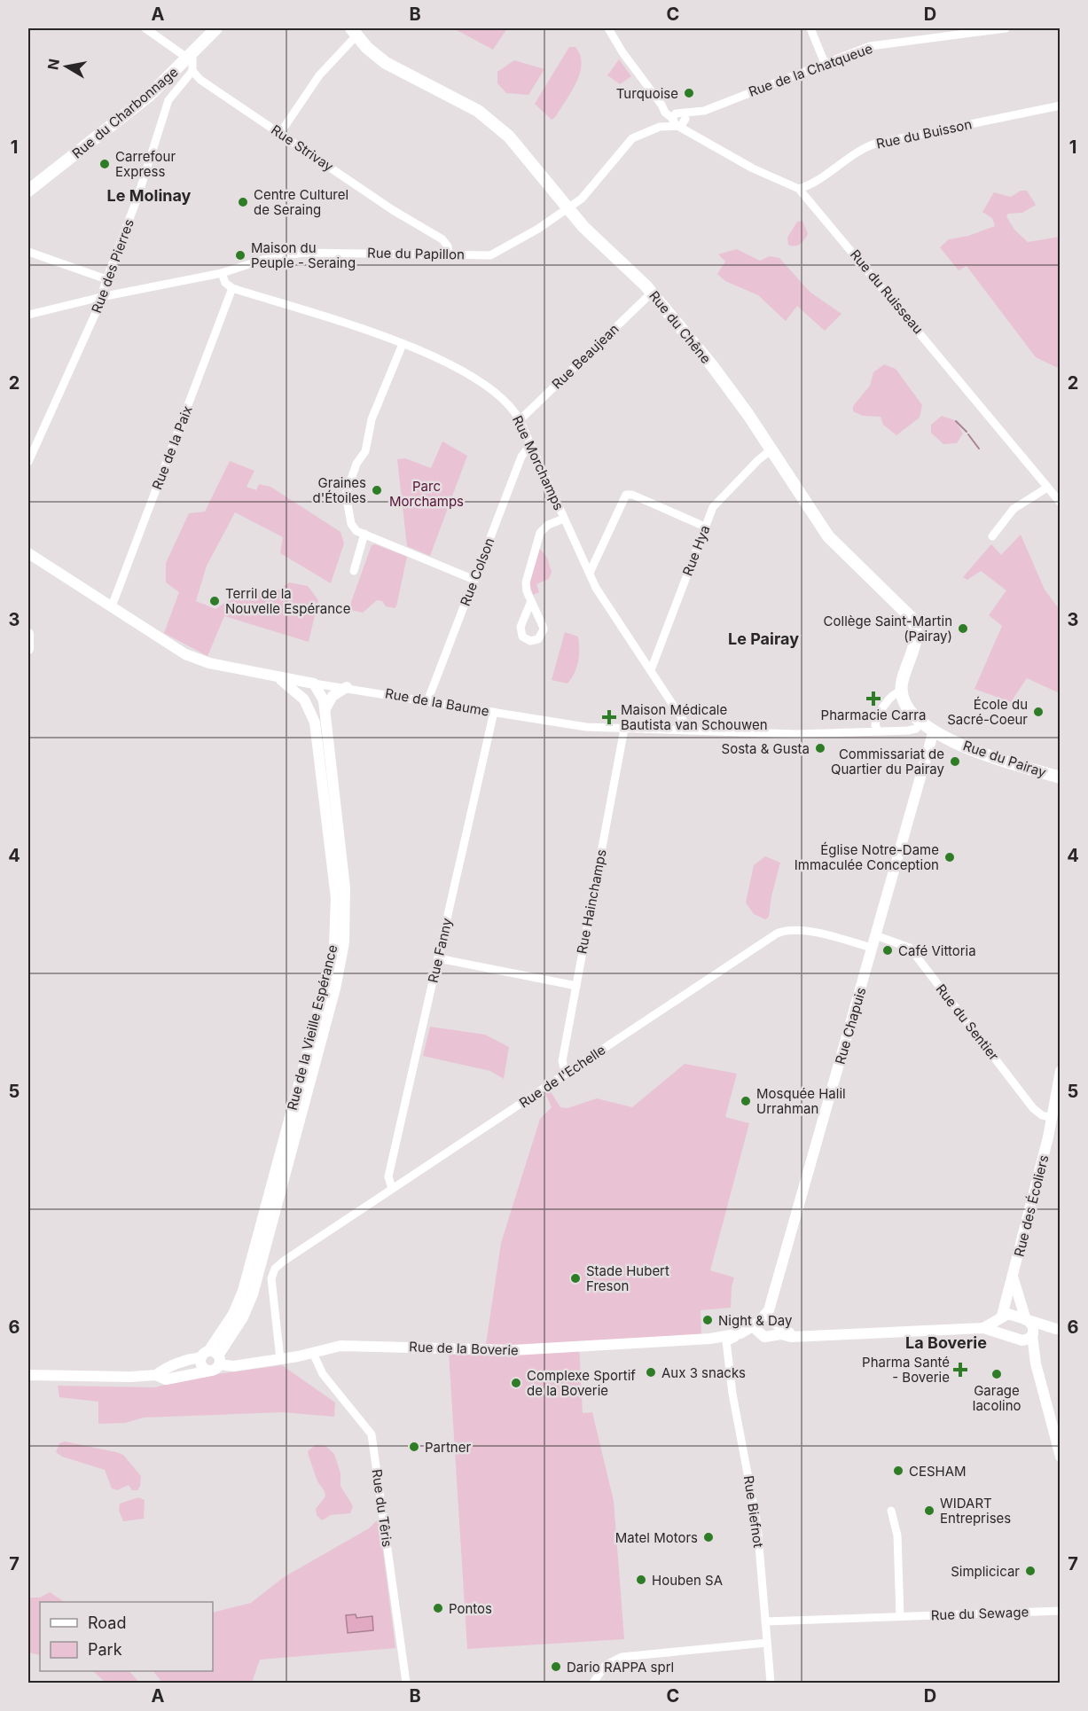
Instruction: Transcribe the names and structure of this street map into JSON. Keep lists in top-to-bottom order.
{
  "streets": {
    "main road": ["Rue du Charbonnage", "Rue du Chêne", "Rue du Pairay"],
    "street": [
      "Rue de la Chatqueue",
      "Rue du Buisson",
      "Rue Strivay",
      "Rue du Papillon",
      "Rue des Pierres",
      "Rue du Ruisseau",
      "Rue Beaujean",
      "Rue de la Paix",
      "Rue Morchamps",
      "Rue Hya",
      "Rue Colson",
      "Rue de la Baume",
      "Rue Hainchamps",
      "Rue Fanny",
      "Rue du Sentier",
      "Rue Chapuis",
      "Rue de la Vieille Espérance",
      "Rue de l'Echelle",
      "Rue des Écoliers",
      "Rue de la Boverie",
      "Rue du Têris",
      "Rue Biefnot",
      "Rue du Sewage"
    ]
  },
  "crossings": [
    ["Rue de la Chatqueue", "Rue du Ruisseau"],
    ["Rue du Buisson", "Rue du Ruisseau"],
    ["Rue Strivay", "Rue du Papillon"],
    ["Rue Strivay", "Rue des Pierres"],
    ["Rue du Papillon", "Rue des Pierres"],
    ["Rue du Papillon", "Rue du Chêne"],
    ["Rue du Chêne", "Rue Beaujean"],
    ["Rue du Chêne", "Rue Hya"],
    ["Rue du Chêne", "Rue du Pairay"],
    ["Rue Beaujean", "Rue Morchamps"],
    ["Rue de la Paix", "Rue Morchamps"],
    ["Rue de la Paix", "Rue de la Baume"],
    ["Rue Morchamps", "Rue Hya"],
    ["Rue Morchamps", "Rue Colson"],
    ["Rue Morchamps", "Rue de la Baume"],
    ["Rue Colson", "Rue de la Baume"],
    ["Rue de la Baume", "Rue du Pairay"],
    ["Rue de la Baume", "Rue Hainchamps"],
    ["Rue de la Baume", "Rue Fanny"],
    ["Rue de la Baume", "Rue de la Vieille Espérance"],
    ["Rue du Pairay", "Rue Chapuis"],
    ["Rue Hainchamps", "Rue de l'Echelle"],
    ["Rue Fanny", "Rue de l'Echelle"],
    ["Rue du Sentier", "Rue Chapuis"],
    ["Rue du Sentier", "Rue des Écoliers"],
    ["Rue Chapuis", "Rue de l'Echelle"],
    ["Rue Chapuis", "Rue de la Boverie"],
    ["Rue de la Vieille Espérance", "Rue de la Boverie"],
    ["Rue de l'Echelle", "Rue de la Boverie"],
    ["Rue des Écoliers", "Rue de la Boverie"],
    ["Rue de la Boverie", "Rue du Têris"],
    ["Rue de la Boverie", "Rue Biefnot"],
    ["Rue Biefnot", "Rue du Sewage"]
  ],
  "districts": ["Le Molinay", "Le Pairay", "La Boverie"],
  "parks": ["Parc Morchamps"],
  "places": {
    "other": [
      "Turquoise",
      "Carrefour Express",
      "Centre Culturel de Seraing",
      "Maison du Peuple - Seraing",
      "Graines d'Étoiles",
      "Terril de la Nouvelle Espérance",
      "Collège Saint-Martin (Pairay)",
      "École du Sacré-Coeur",
      "Sosta & Gusta",
      "Commissariat de Quartier du Pairay",
      "Église Notre-Dame Immaculée Conception",
      "Café Vittoria",
      "Mosquée Halil Urrahman",
      "Stade Hubert Freson",
      "Night & Day",
      "Aux 3 snacks",
      "Garage Iacolino",
      "Complexe Sportif de la Boverie",
      "Partner",
      "CESHAM",
      "WIDART Entreprises",
      "Matel Motors",
      "Simplicicar",
      "Houben SA",
      "Pontos",
      "Dario RAPPA sprl"
    ],
    "health": ["Pharmacie Carra", "Maison Médicale Bautista van Schouwen", "Pharma Santé - Boverie"]
  },
  "legend": ["Road", "Park"],
  "north": "left",
  "grid": {
    "columns": [
      "A",
      "B",
      "C",
      "D"
    ],
    "rows": [
      "1",
      "2",
      "3",
      "4",
      "5",
      "6",
      "7"
    ]
  }
}
